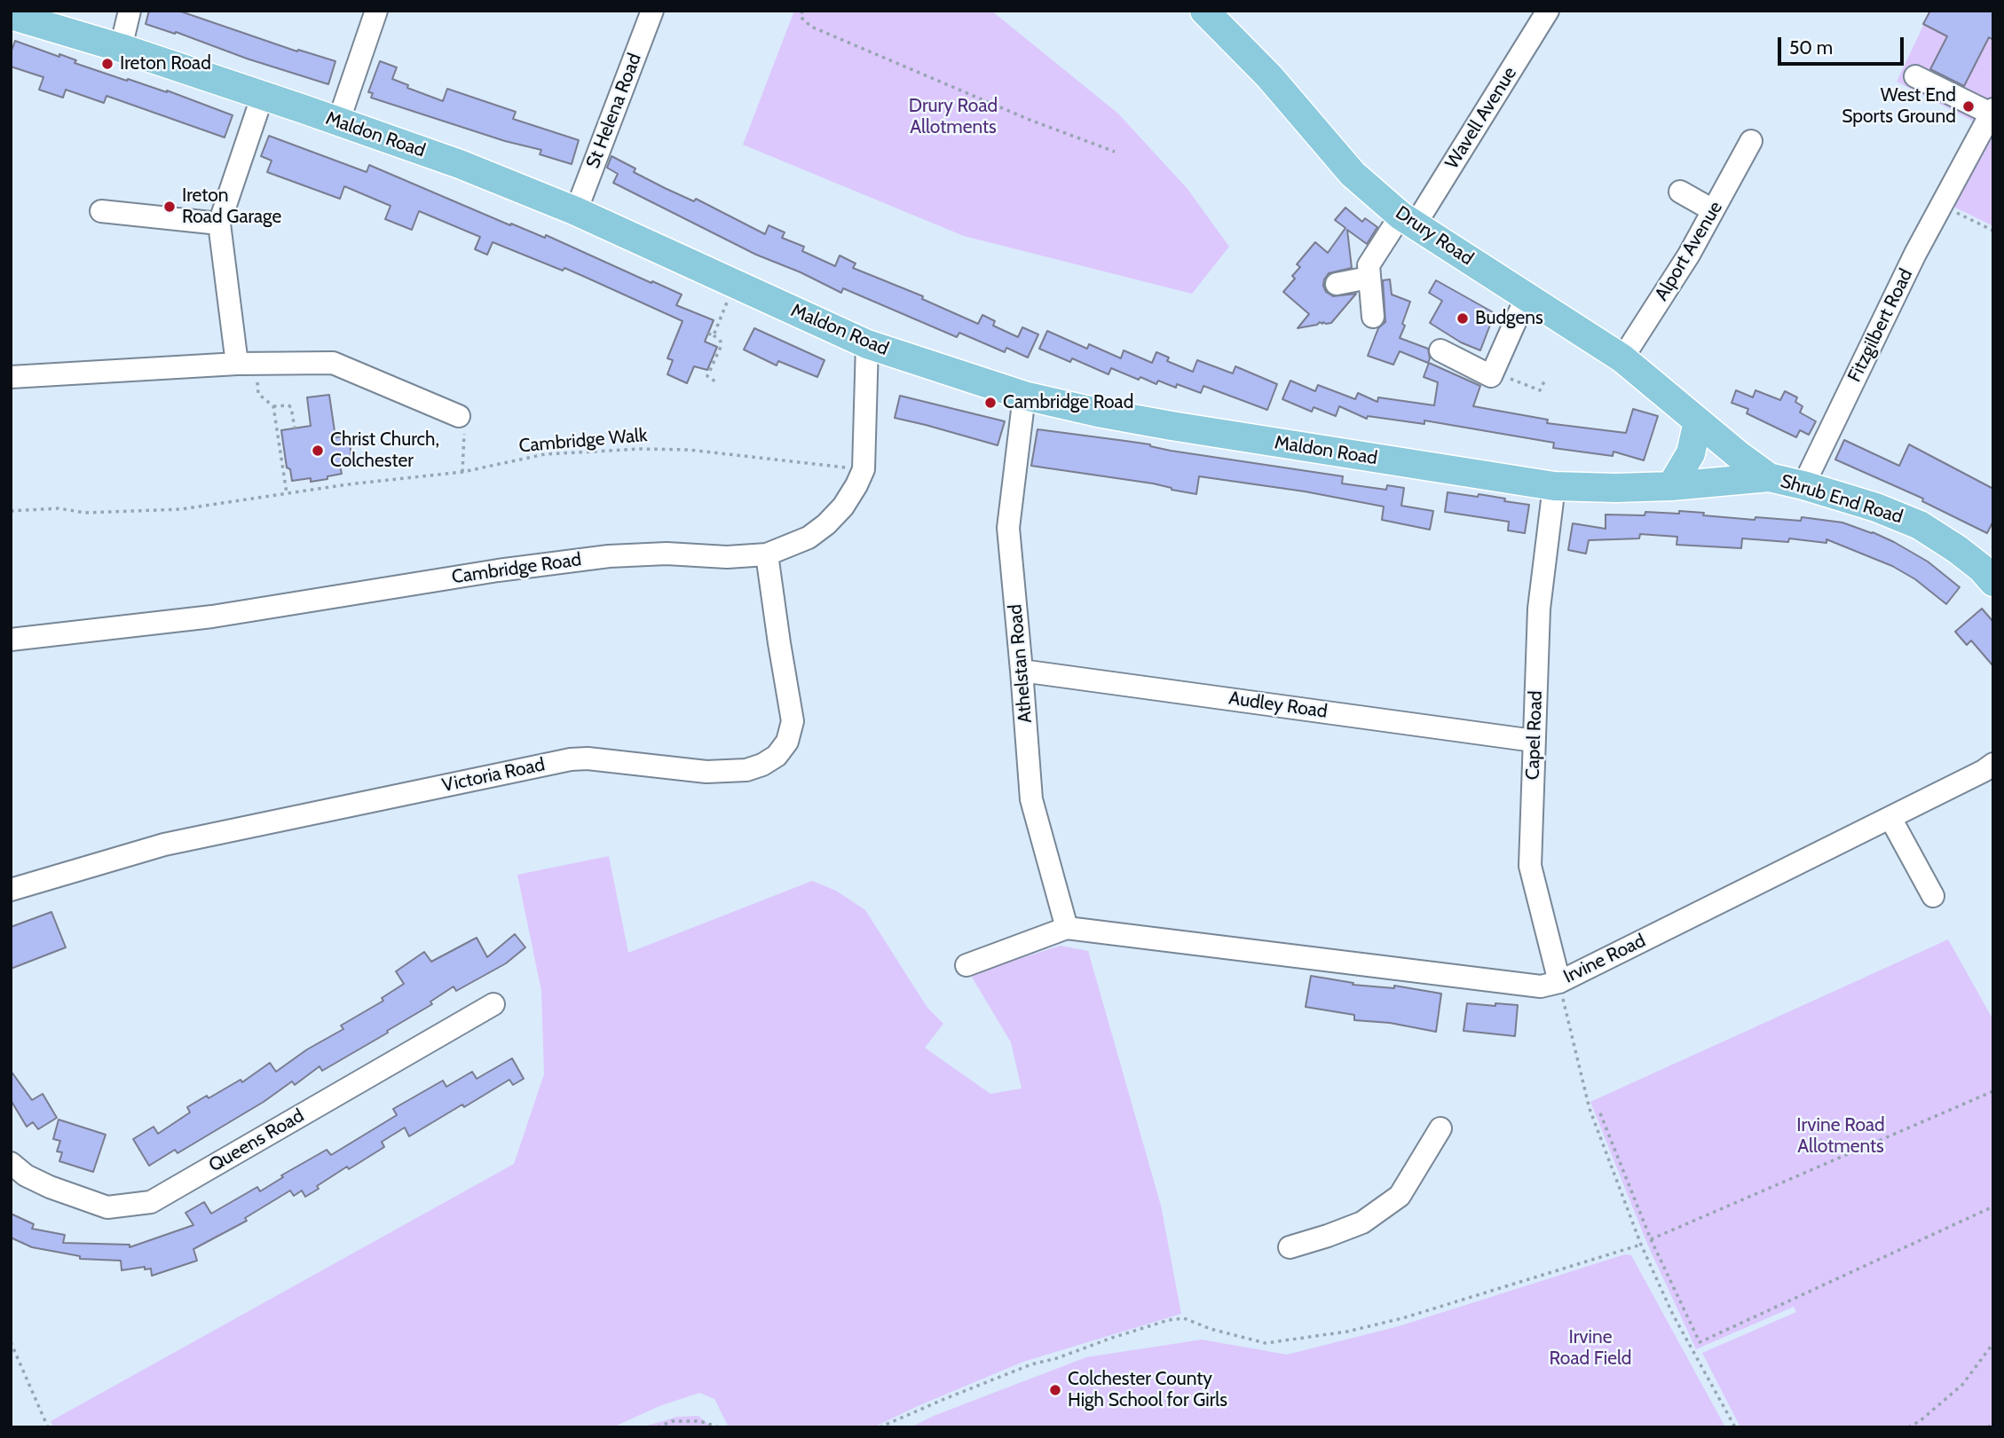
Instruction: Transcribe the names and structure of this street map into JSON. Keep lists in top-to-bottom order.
{
  "streets": {
    "main road": ["Maldon Road", "Drury Road", "Shrub End Road"],
    "street": [
      "St Helena Road",
      "Wavell Avenue",
      "Alport Avenue",
      "Fitzgilbert Road",
      "Cambridge Road",
      "Athelstan Road",
      "Audley Road",
      "Capel Road",
      "Victoria Road",
      "Irvine Road",
      "Queens Road"
    ],
    "path": ["Cambridge Walk"]
  },
  "crossings": [
    ["St Helena Road", "Maldon Road"],
    ["Wavell Avenue", "Drury Road"],
    ["Maldon Road", "Shrub End Road"],
    ["Maldon Road", "Cambridge Road"],
    ["Maldon Road", "Athelstan Road"],
    ["Maldon Road", "Capel Road"],
    ["Drury Road", "Alport Avenue"],
    ["Drury Road", "Shrub End Road"],
    ["Fitzgilbert Road", "Shrub End Road"],
    ["Cambridge Walk", "Cambridge Road"],
    ["Cambridge Road", "Victoria Road"],
    ["Athelstan Road", "Audley Road"],
    ["Athelstan Road", "Irvine Road"],
    ["Audley Road", "Capel Road"],
    ["Capel Road", "Irvine Road"]
  ],
  "parks": ["Drury Road Allotments", "Irvine Road Allotments", "Irvine Road Field"],
  "places": [
    "Ireton Road",
    "West End Sports Ground",
    "Ireton Road Garage",
    "Budgens",
    "Cambridge Road",
    "Christ Church, Colchester",
    "Colchester County High School for Girls"
  ],
  "scale_bar": "50 m"
}
